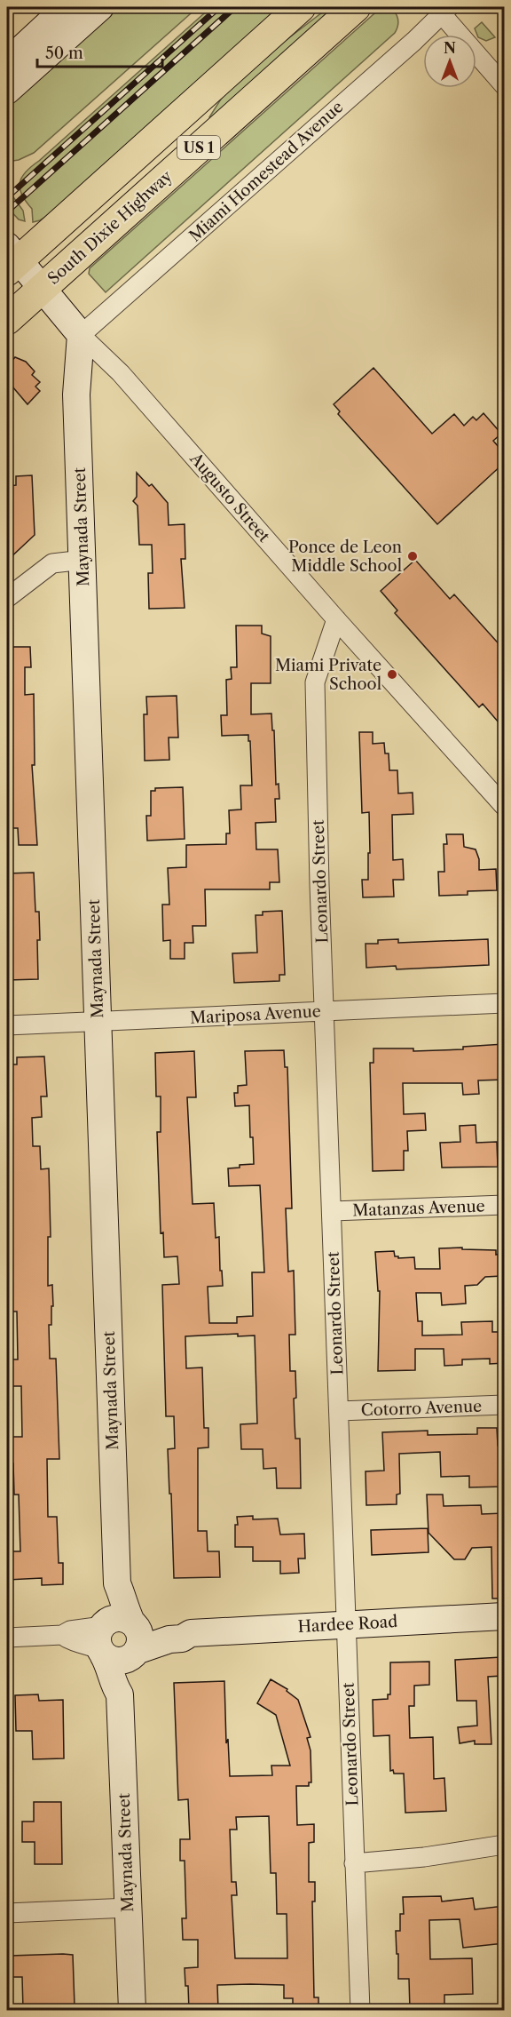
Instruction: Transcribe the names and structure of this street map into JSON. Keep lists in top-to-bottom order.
{
  "streets": {
    "highway": ["US 1", "South Dixie Highway"],
    "street": [
      "Miami Homestead Avenue",
      "Augusto Street",
      "Maynada Street",
      "Leonardo Street",
      "Mariposa Avenue",
      "Matanzas Avenue",
      "Cotorro Avenue",
      "Hardee Road"
    ]
  },
  "crossings": [
    ["US 1", "Augusto Street"],
    ["Miami Homestead Avenue", "Augusto Street"],
    ["Miami Homestead Avenue", "Maynada Street"],
    ["South Dixie Highway", "Augusto Street"],
    ["Augusto Street", "Maynada Street"],
    ["Augusto Street", "Leonardo Street"],
    ["Maynada Street", "Mariposa Avenue"],
    ["Maynada Street", "Hardee Road"],
    ["Leonardo Street", "Mariposa Avenue"],
    ["Leonardo Street", "Matanzas Avenue"],
    ["Leonardo Street", "Cotorro Avenue"],
    ["Leonardo Street", "Hardee Road"]
  ],
  "places": ["Ponce de Leon Middle School", "Miami Private School"],
  "scale_bar": "50 m",
  "north": "top"
}
